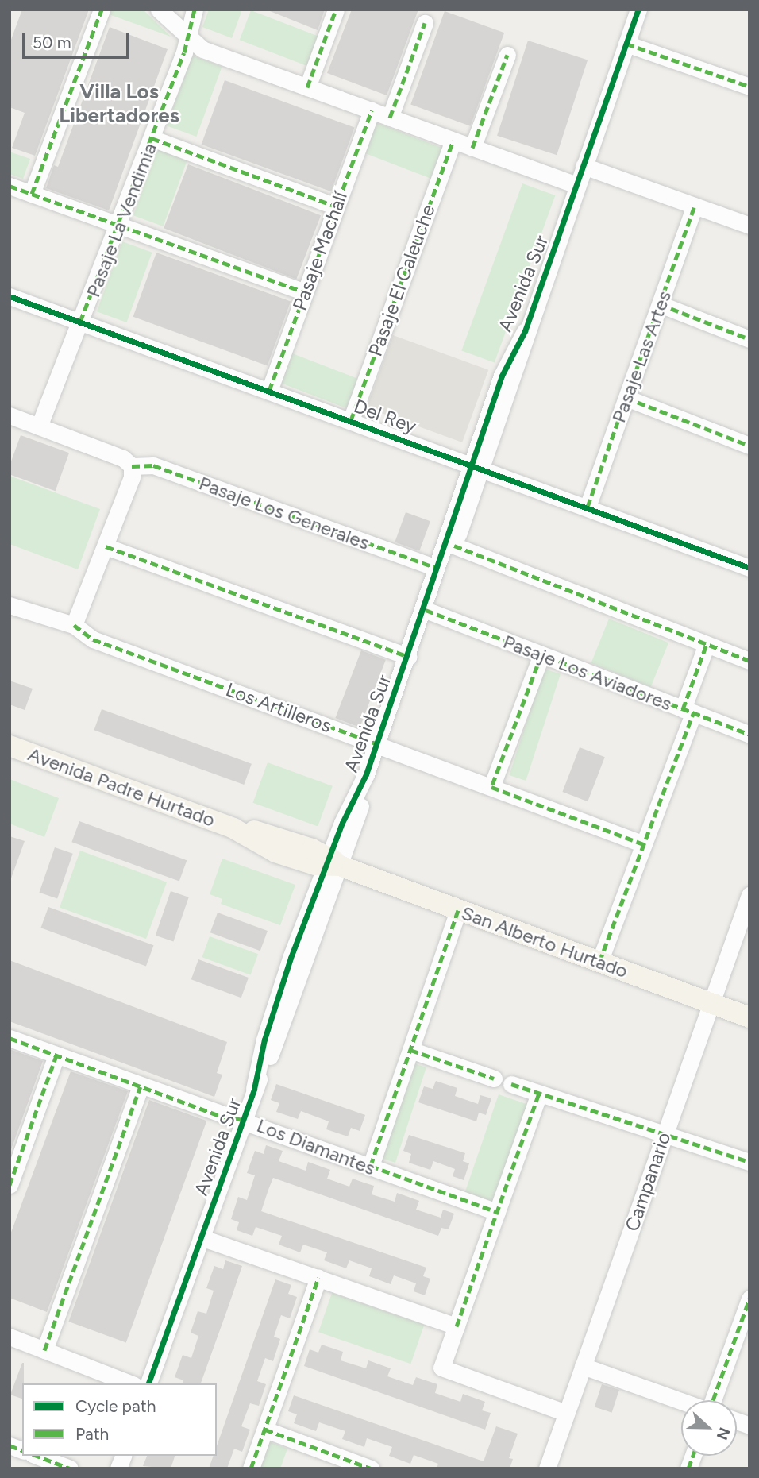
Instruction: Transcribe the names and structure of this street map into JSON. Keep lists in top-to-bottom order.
{
  "streets": {
    "main road": ["Avenida Padre Hurtado", "San Alberto Hurtado"],
    "street": [
      "Pasaje La Vendimia",
      "Pasaje Machalí",
      "Pasaje El Caleuche",
      "Avenida Sur",
      "Pasaje Las Artes",
      "Del Rey",
      "Pasaje Los Generales",
      "Pasaje Los Aviadores",
      "Los Artilleros",
      "Los Diamantes",
      "Campanario"
    ]
  },
  "crossings": [
    ["Pasaje La Vendimia", "Del Rey"],
    ["Pasaje Machalí", "Del Rey"],
    ["Pasaje El Caleuche", "Del Rey"],
    ["Avenida Sur", "Del Rey"],
    ["Avenida Sur", "Pasaje Los Generales"],
    ["Avenida Sur", "Pasaje Los Aviadores"],
    ["Avenida Sur", "Los Artilleros"],
    ["Avenida Sur", "Avenida Padre Hurtado"],
    ["Avenida Sur", "San Alberto Hurtado"],
    ["Avenida Sur", "Los Diamantes"],
    ["Pasaje Las Artes", "Del Rey"],
    ["Avenida Padre Hurtado", "San Alberto Hurtado"],
    ["San Alberto Hurtado", "Campanario"]
  ],
  "districts": ["Villa Los Libertadores"],
  "legend": ["Cycle path", "Path"],
  "scale_bar": "50 m",
  "north": "right"
}
